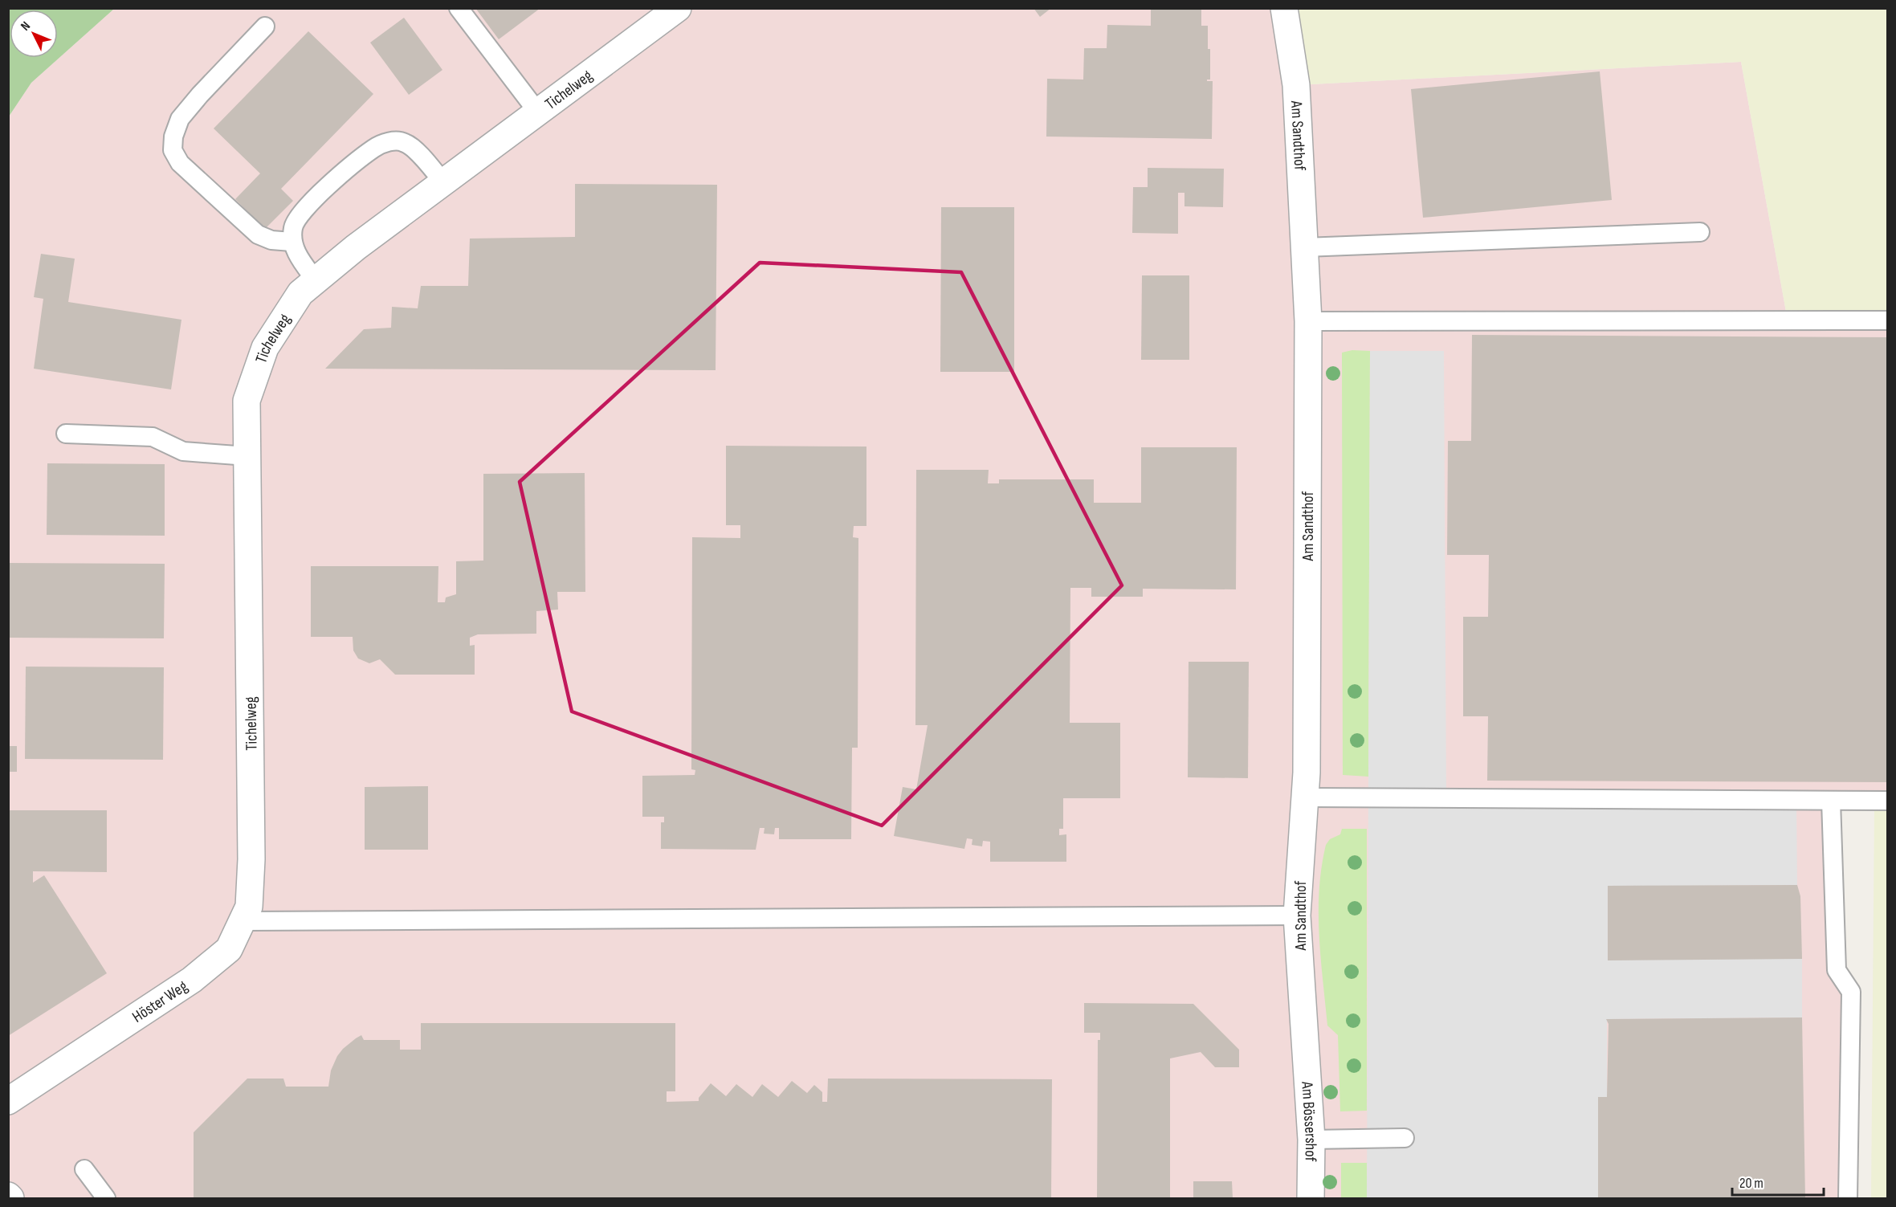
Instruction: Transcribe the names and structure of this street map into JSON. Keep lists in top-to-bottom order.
{
  "streets": {
    "street": [
      "Tichelweg",
      "Am Sandthof",
      "Höster Weg",
      "Am Bössershof"
    ]
  },
  "crossings": [
    ["Tichelweg", "Höster Weg"],
    ["Am Sandthof", "Am Bössershof"]
  ],
  "scale_bar": "20 m",
  "north": "top left"
}
